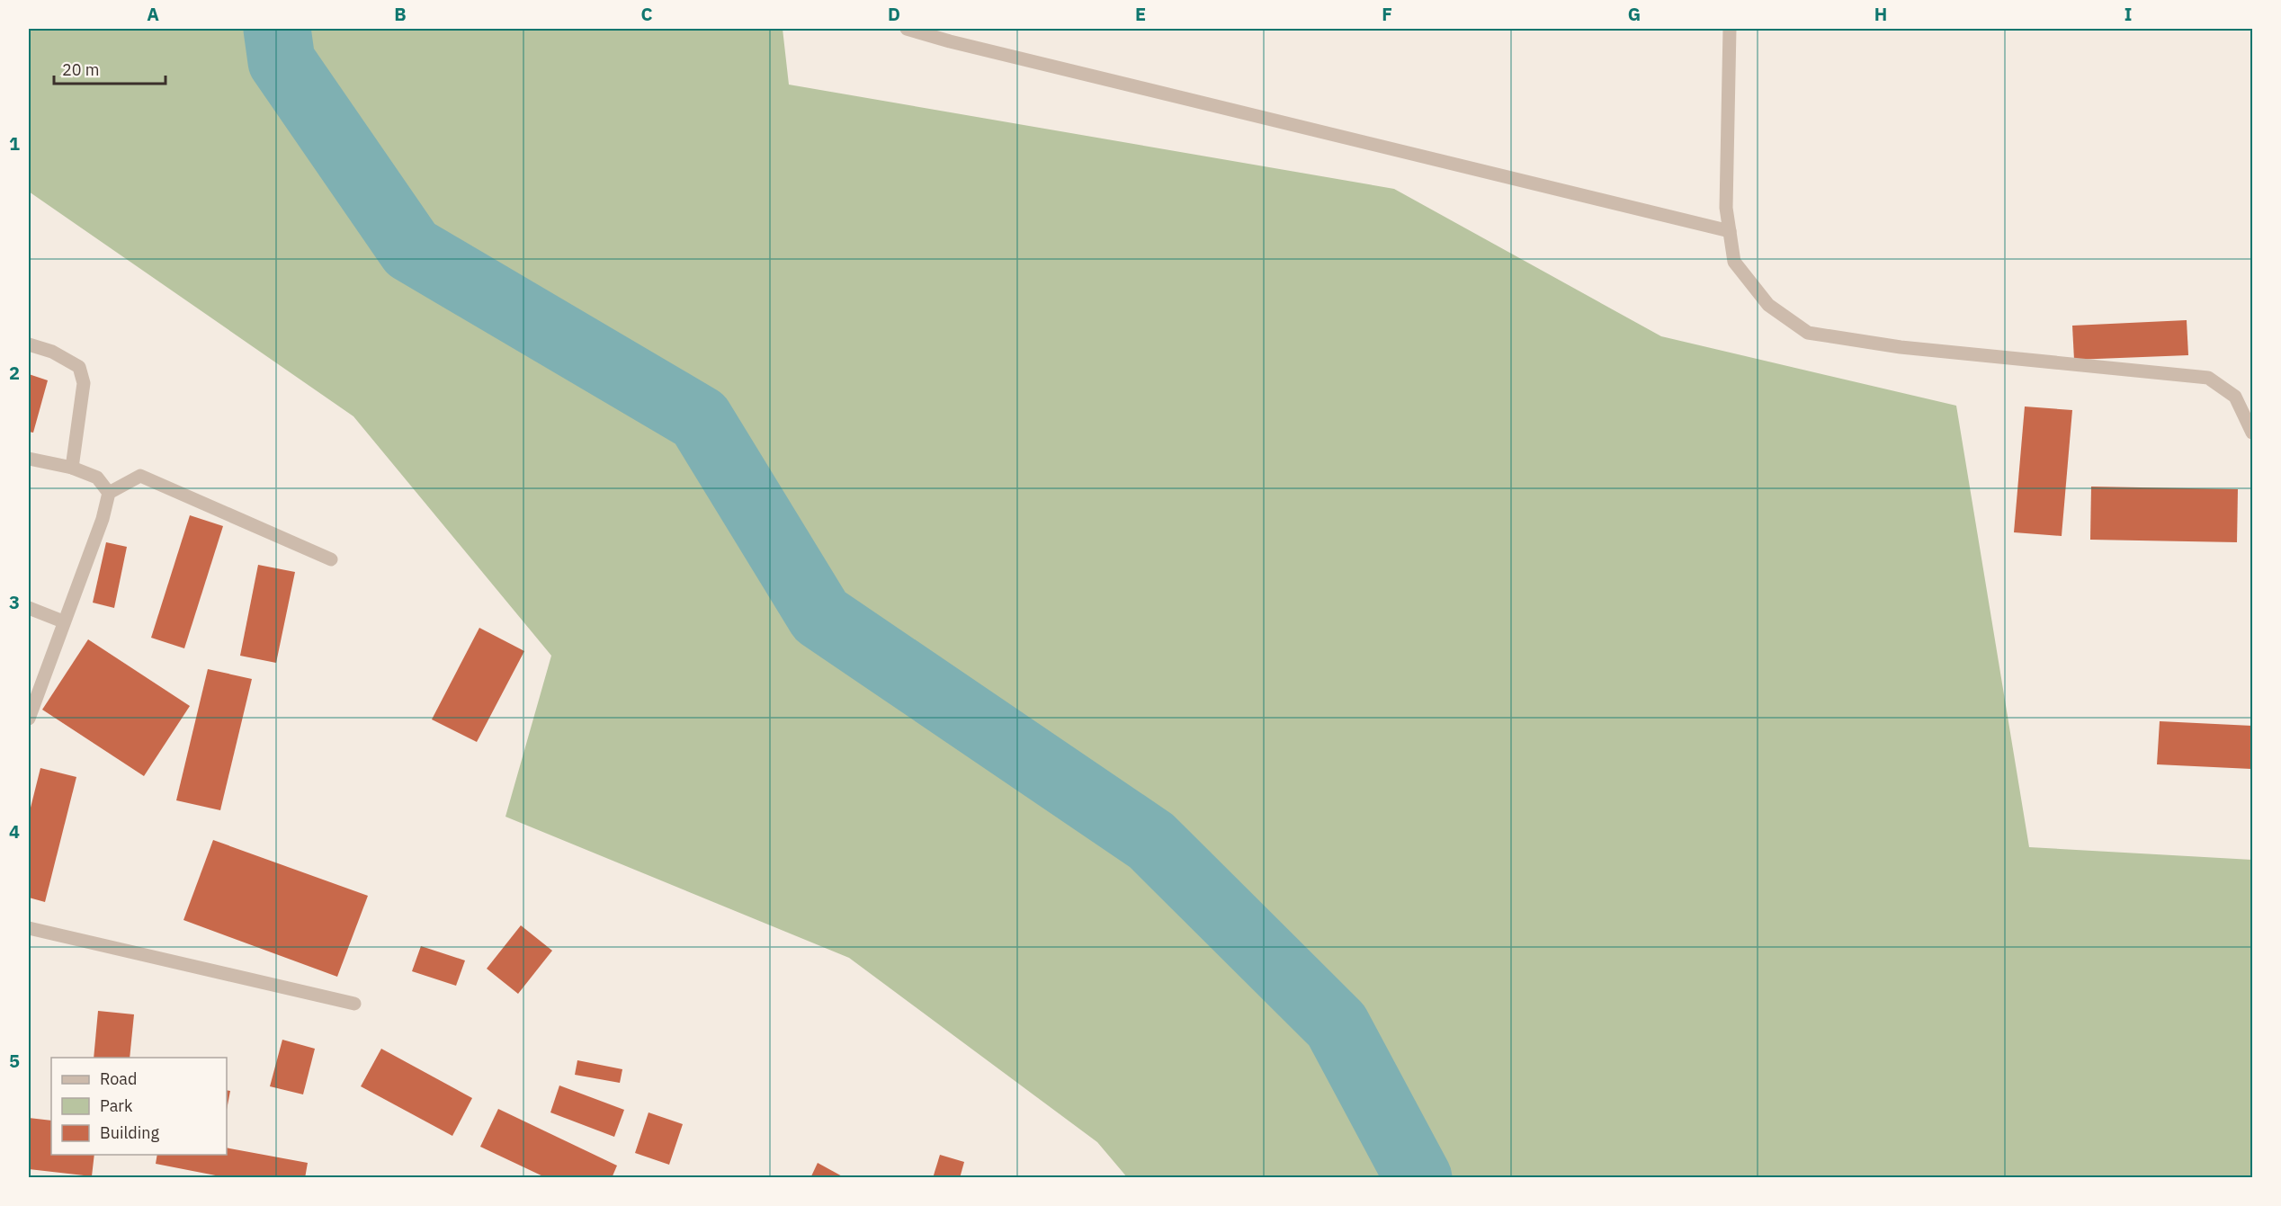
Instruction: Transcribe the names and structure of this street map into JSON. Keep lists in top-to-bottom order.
{
  "legend": ["Road", "Park", "Building"],
  "scale_bar": "20 m",
  "grid": {
    "columns": [
      "A",
      "B",
      "C",
      "D",
      "E",
      "F",
      "G",
      "H",
      "I"
    ],
    "rows": [
      "1",
      "2",
      "3",
      "4",
      "5"
    ]
  }
}
